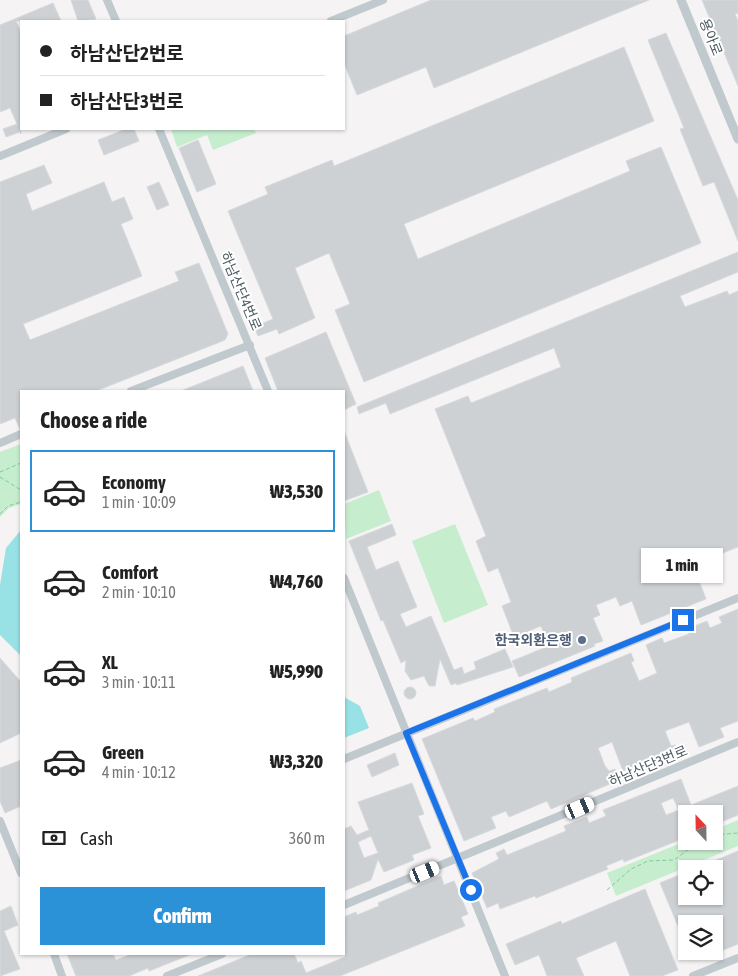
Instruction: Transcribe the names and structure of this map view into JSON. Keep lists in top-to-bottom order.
{
  "streets": {
    "street": ["용아로", "하남산단4번로", "하남산단3번로"]
  },
  "places": ["한국외환은행"],
  "north": "top",
  "page": {
    "banner": ["하남산단2번로", "하남산단3번로"],
    "heading": "Choose a ride",
    "list": [
      {
        "name": "Economy",
        "note": "1 min · 10:09",
        "value": "₩3,530"
      },
      {
        "name": "Comfort",
        "note": "2 min · 10:10",
        "value": "₩4,760"
      },
      {
        "name": "XL",
        "note": "3 min · 10:11",
        "value": "₩5,990"
      },
      {
        "name": "Green",
        "note": "4 min · 10:12",
        "value": "₩3,320"
      }
    ],
    "bubble": "1 min",
    "pay": ["Cash", "360 m"],
    "buttons": "Confirm"
  }
}
